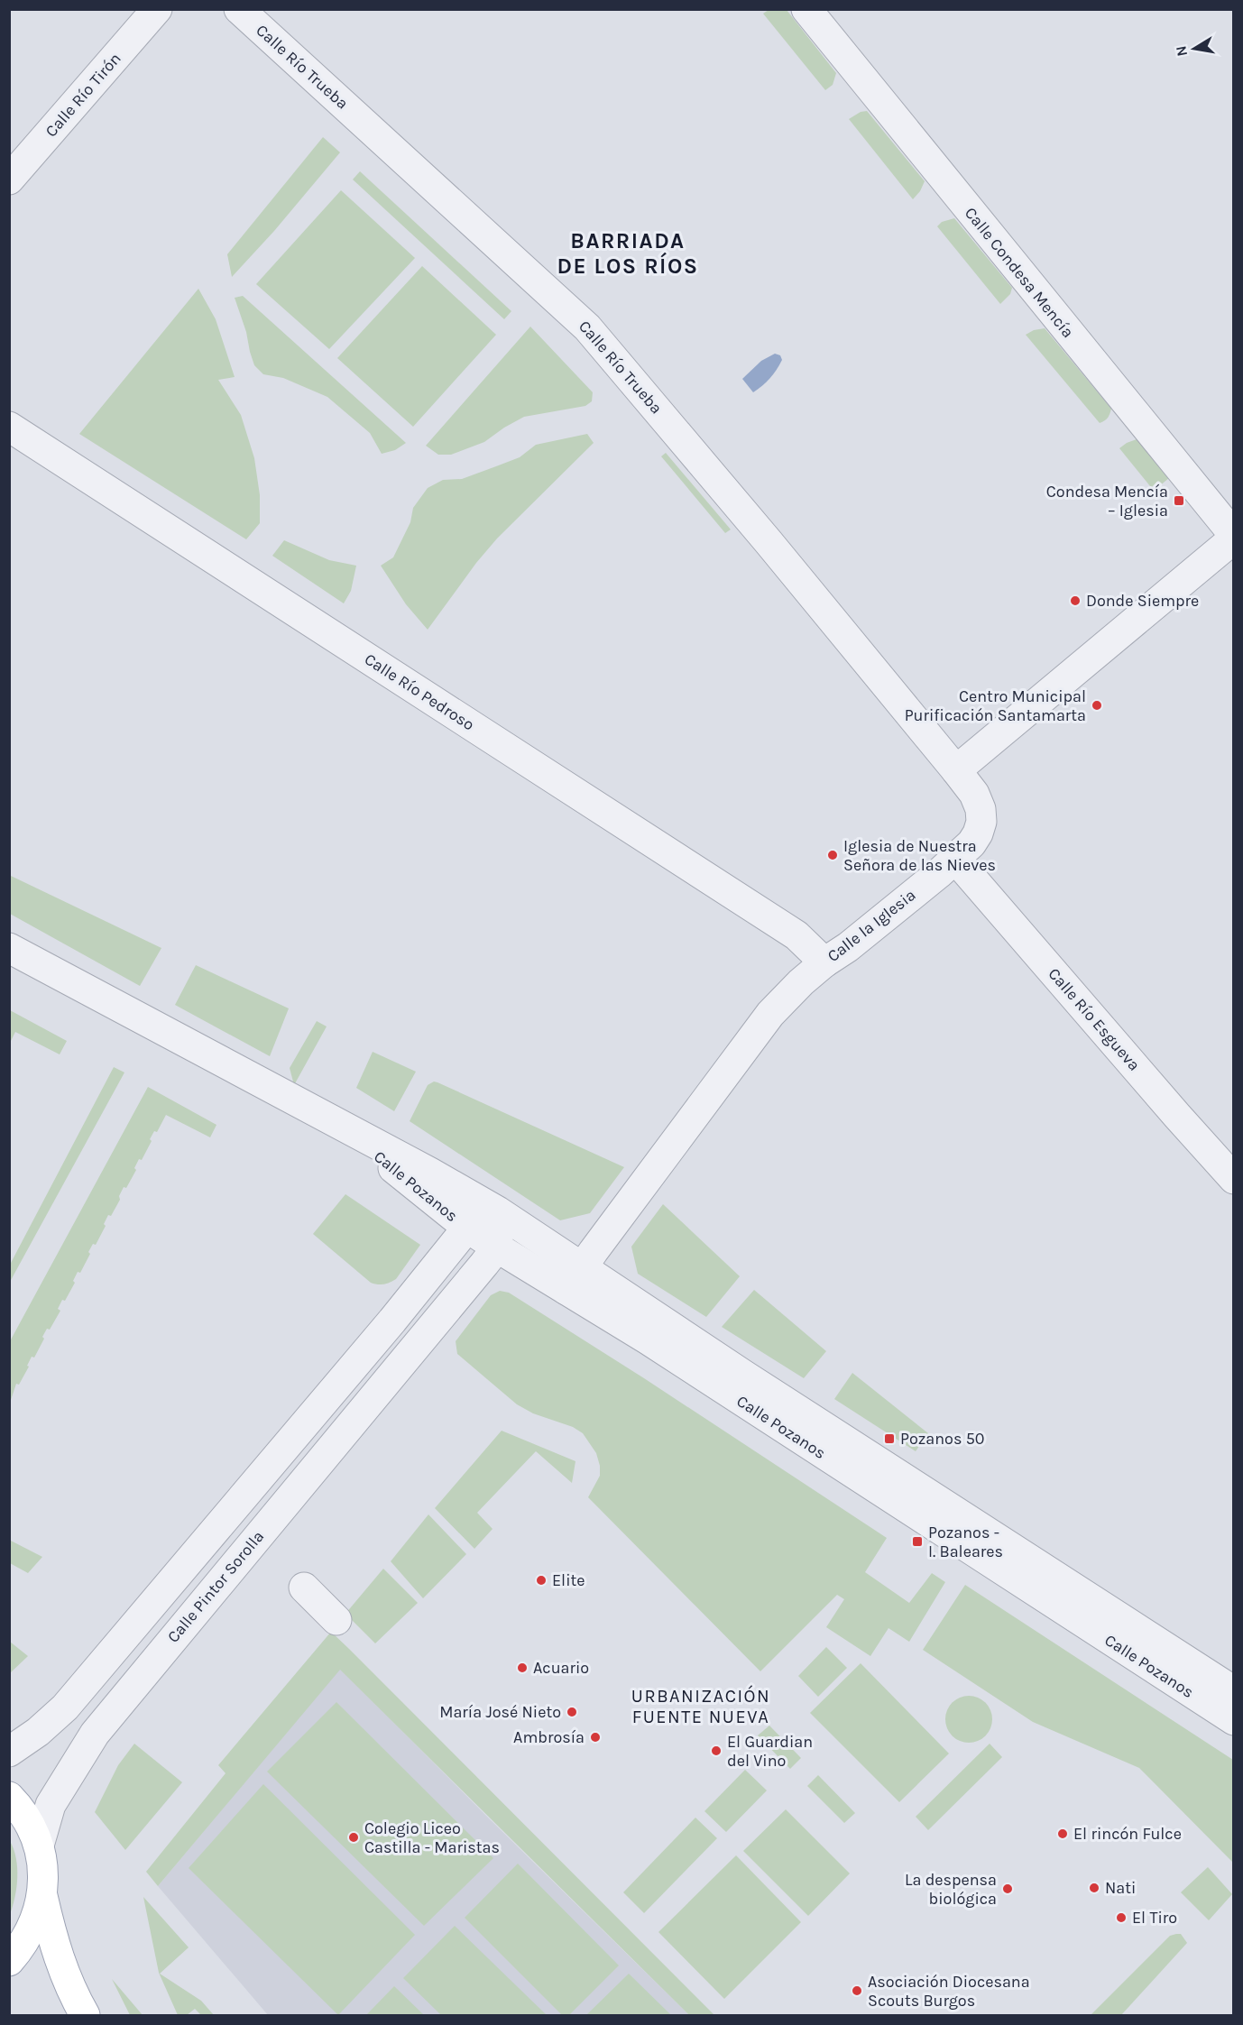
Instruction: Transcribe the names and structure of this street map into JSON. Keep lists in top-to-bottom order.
{
  "streets": {
    "street": [
      "Calle Río Trueba",
      "Calle Río Tirón",
      "Calle Condesa Mencía",
      "Calle Río Pedroso",
      "Calle la Iglesia",
      "Calle Río Esgueva",
      "Calle Pozanos",
      "Calle Pintor Sorolla"
    ]
  },
  "crossings": [
    ["Calle Río Trueba", "Calle la Iglesia"],
    ["Calle Río Pedroso", "Calle la Iglesia"],
    ["Calle la Iglesia", "Calle Río Esgueva"],
    ["Calle la Iglesia", "Calle Pozanos"],
    ["Calle Pozanos", "Calle Pintor Sorolla"]
  ],
  "districts": ["BARRIADA DE LOS RÍOS", "URBANIZACIÓN FUENTE NUEVA"],
  "places": {
    "transit": ["Condesa Mencía – Iglesia", "Pozanos 50", "Pozanos - I. Baleares"],
    "other": [
      "Donde Siempre",
      "Centro Municipal Purificación Santamarta",
      "Iglesia de Nuestra Señora de las Nieves",
      "Elite",
      "Acuario",
      "María José Nieto",
      "Ambrosía",
      "El Guardian del Vino",
      "El rincón Fulce",
      "Colegio Liceo Castilla - Maristas",
      "Nati",
      "La despensa biológica",
      "El Tiro",
      "Asociación Diocesana Scouts Burgos"
    ]
  },
  "north": "left"
}
